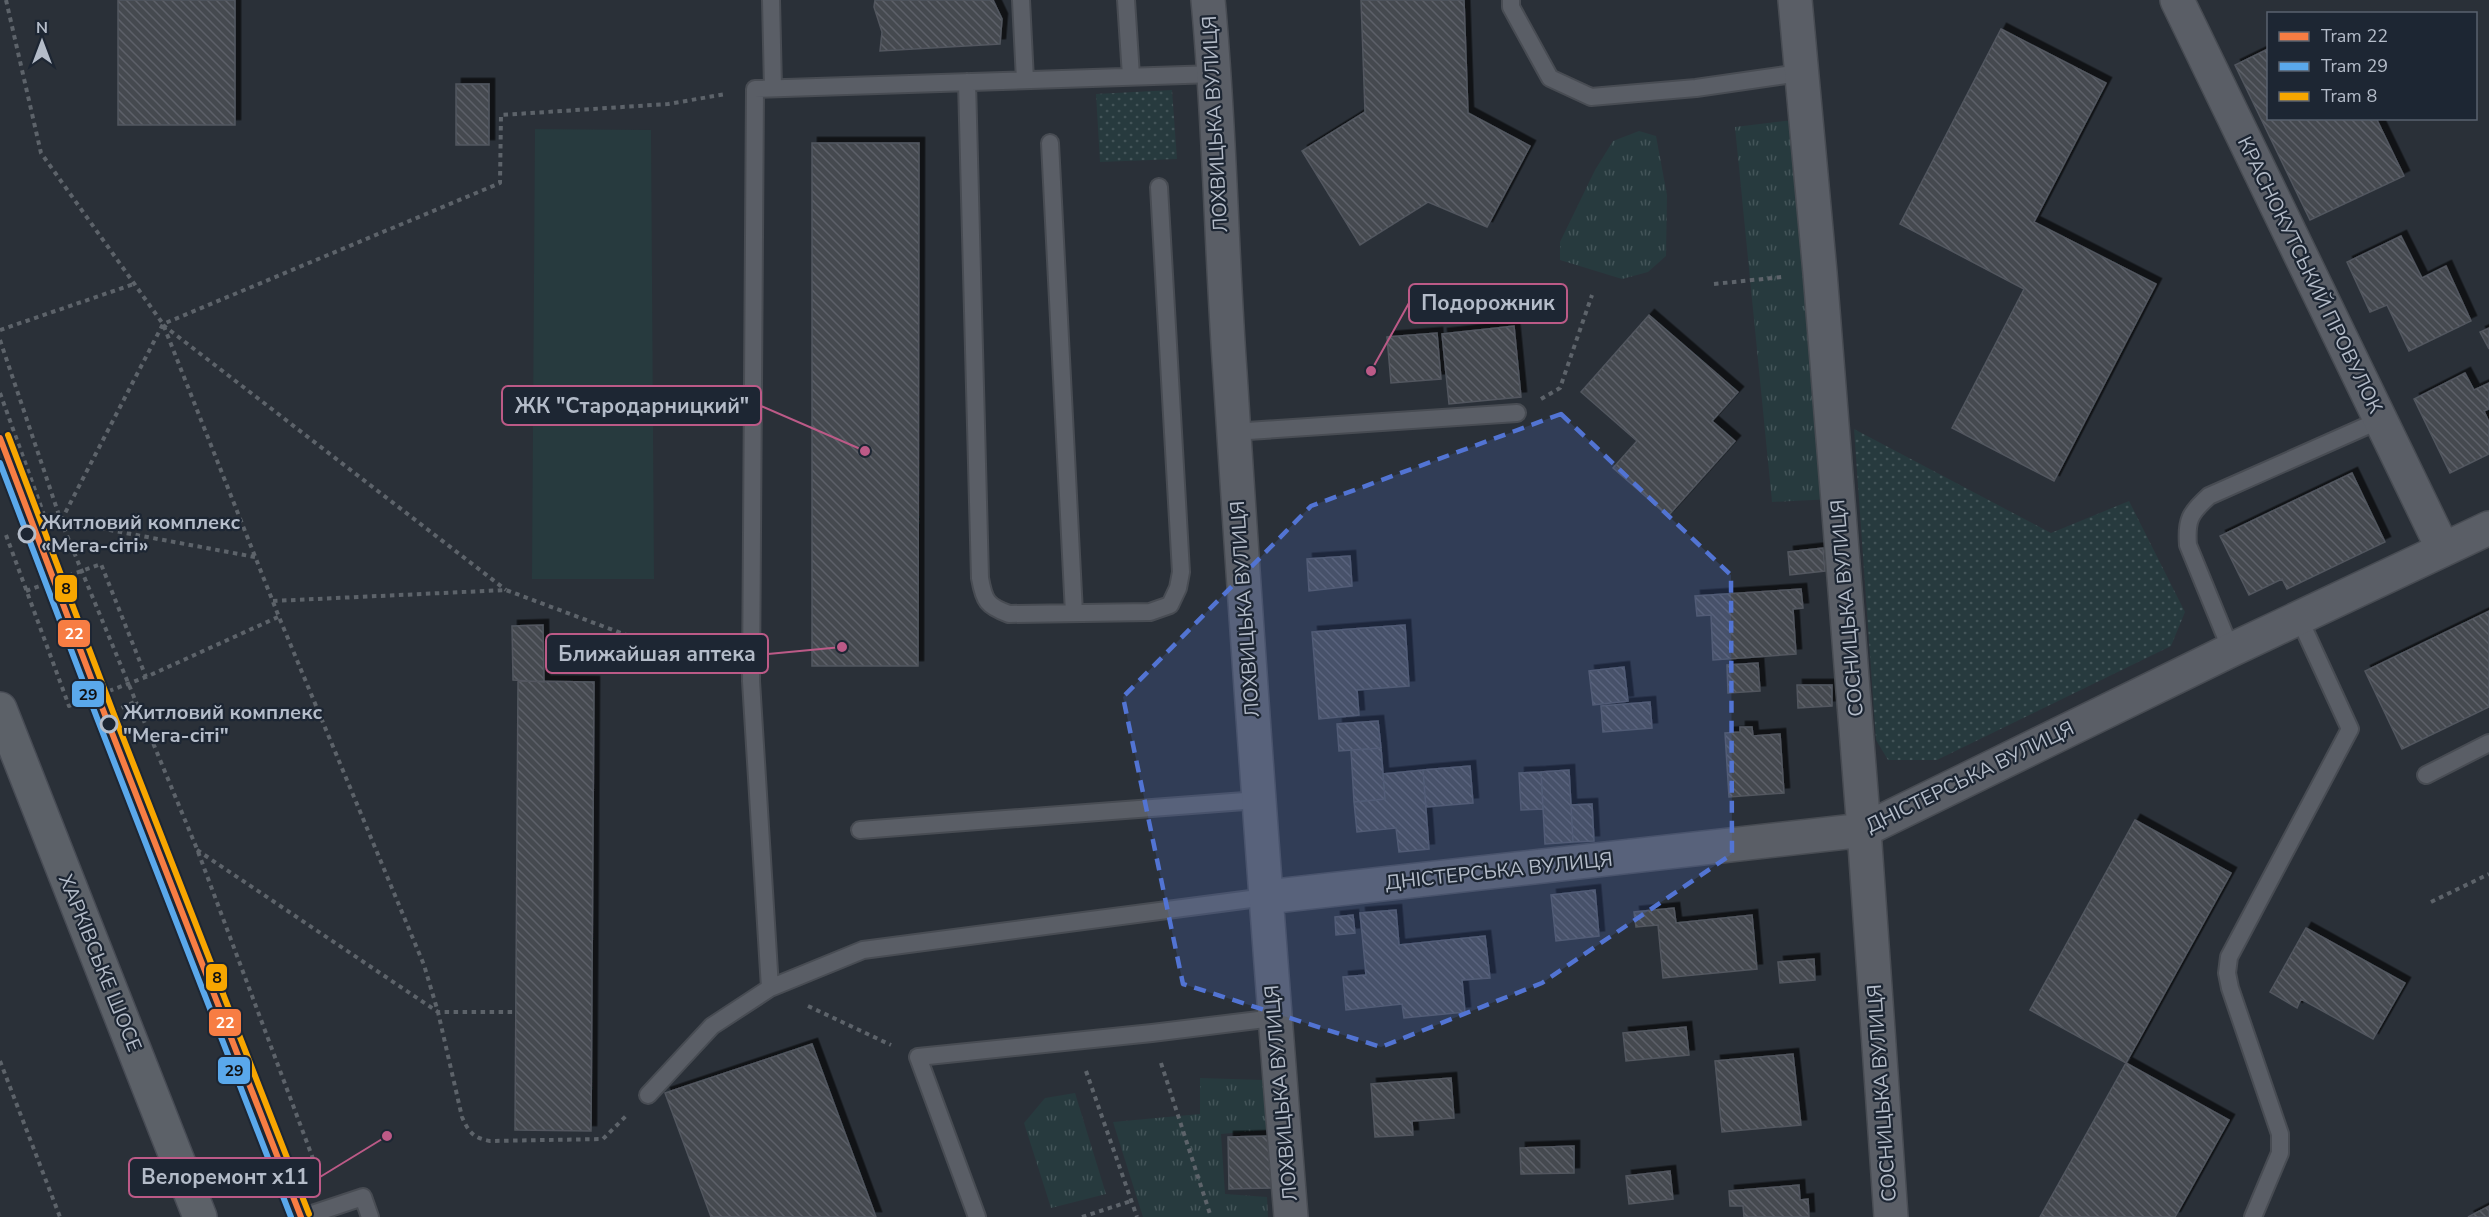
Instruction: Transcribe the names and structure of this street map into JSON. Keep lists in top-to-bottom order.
{
  "streets": {
    "main road": ["ХАРКІВСЬКЕ ШОСЕ"],
    "street": [
      "ЛОХВИЦЬКА ВУЛИЦЯ",
      "КРАСНОКУТСЬКИЙ ПРОВУЛОК",
      "СОСНИЦЬКА ВУЛИЦЯ",
      "ДНІСТЕРСЬКА ВУЛИЦЯ"
    ]
  },
  "crossings": [
    ["ЛОХВИЦЬКА ВУЛИЦЯ", "ДНІСТЕРСЬКА ВУЛИЦЯ"],
    ["КРАСНОКУТСЬКИЙ ПРОВУЛОК", "ДНІСТЕРСЬКА ВУЛИЦЯ"],
    ["СОСНИЦЬКА ВУЛИЦЯ", "ДНІСТЕРСЬКА ВУЛИЦЯ"]
  ],
  "places": [
    "Подорожник",
    "ЖК \"Стародарницкий\"",
    "Житловий комплекс «Мега-сіті»",
    "Ближайшая аптека",
    "Житловий комплекс \"Мега-сіті\"",
    "Велоремонт x11"
  ],
  "lines": ["tram line 8", "tram line 22", "tram line 29"],
  "legend": ["Tram 22", "Tram 29", "Tram 8"],
  "north": "top"
}
